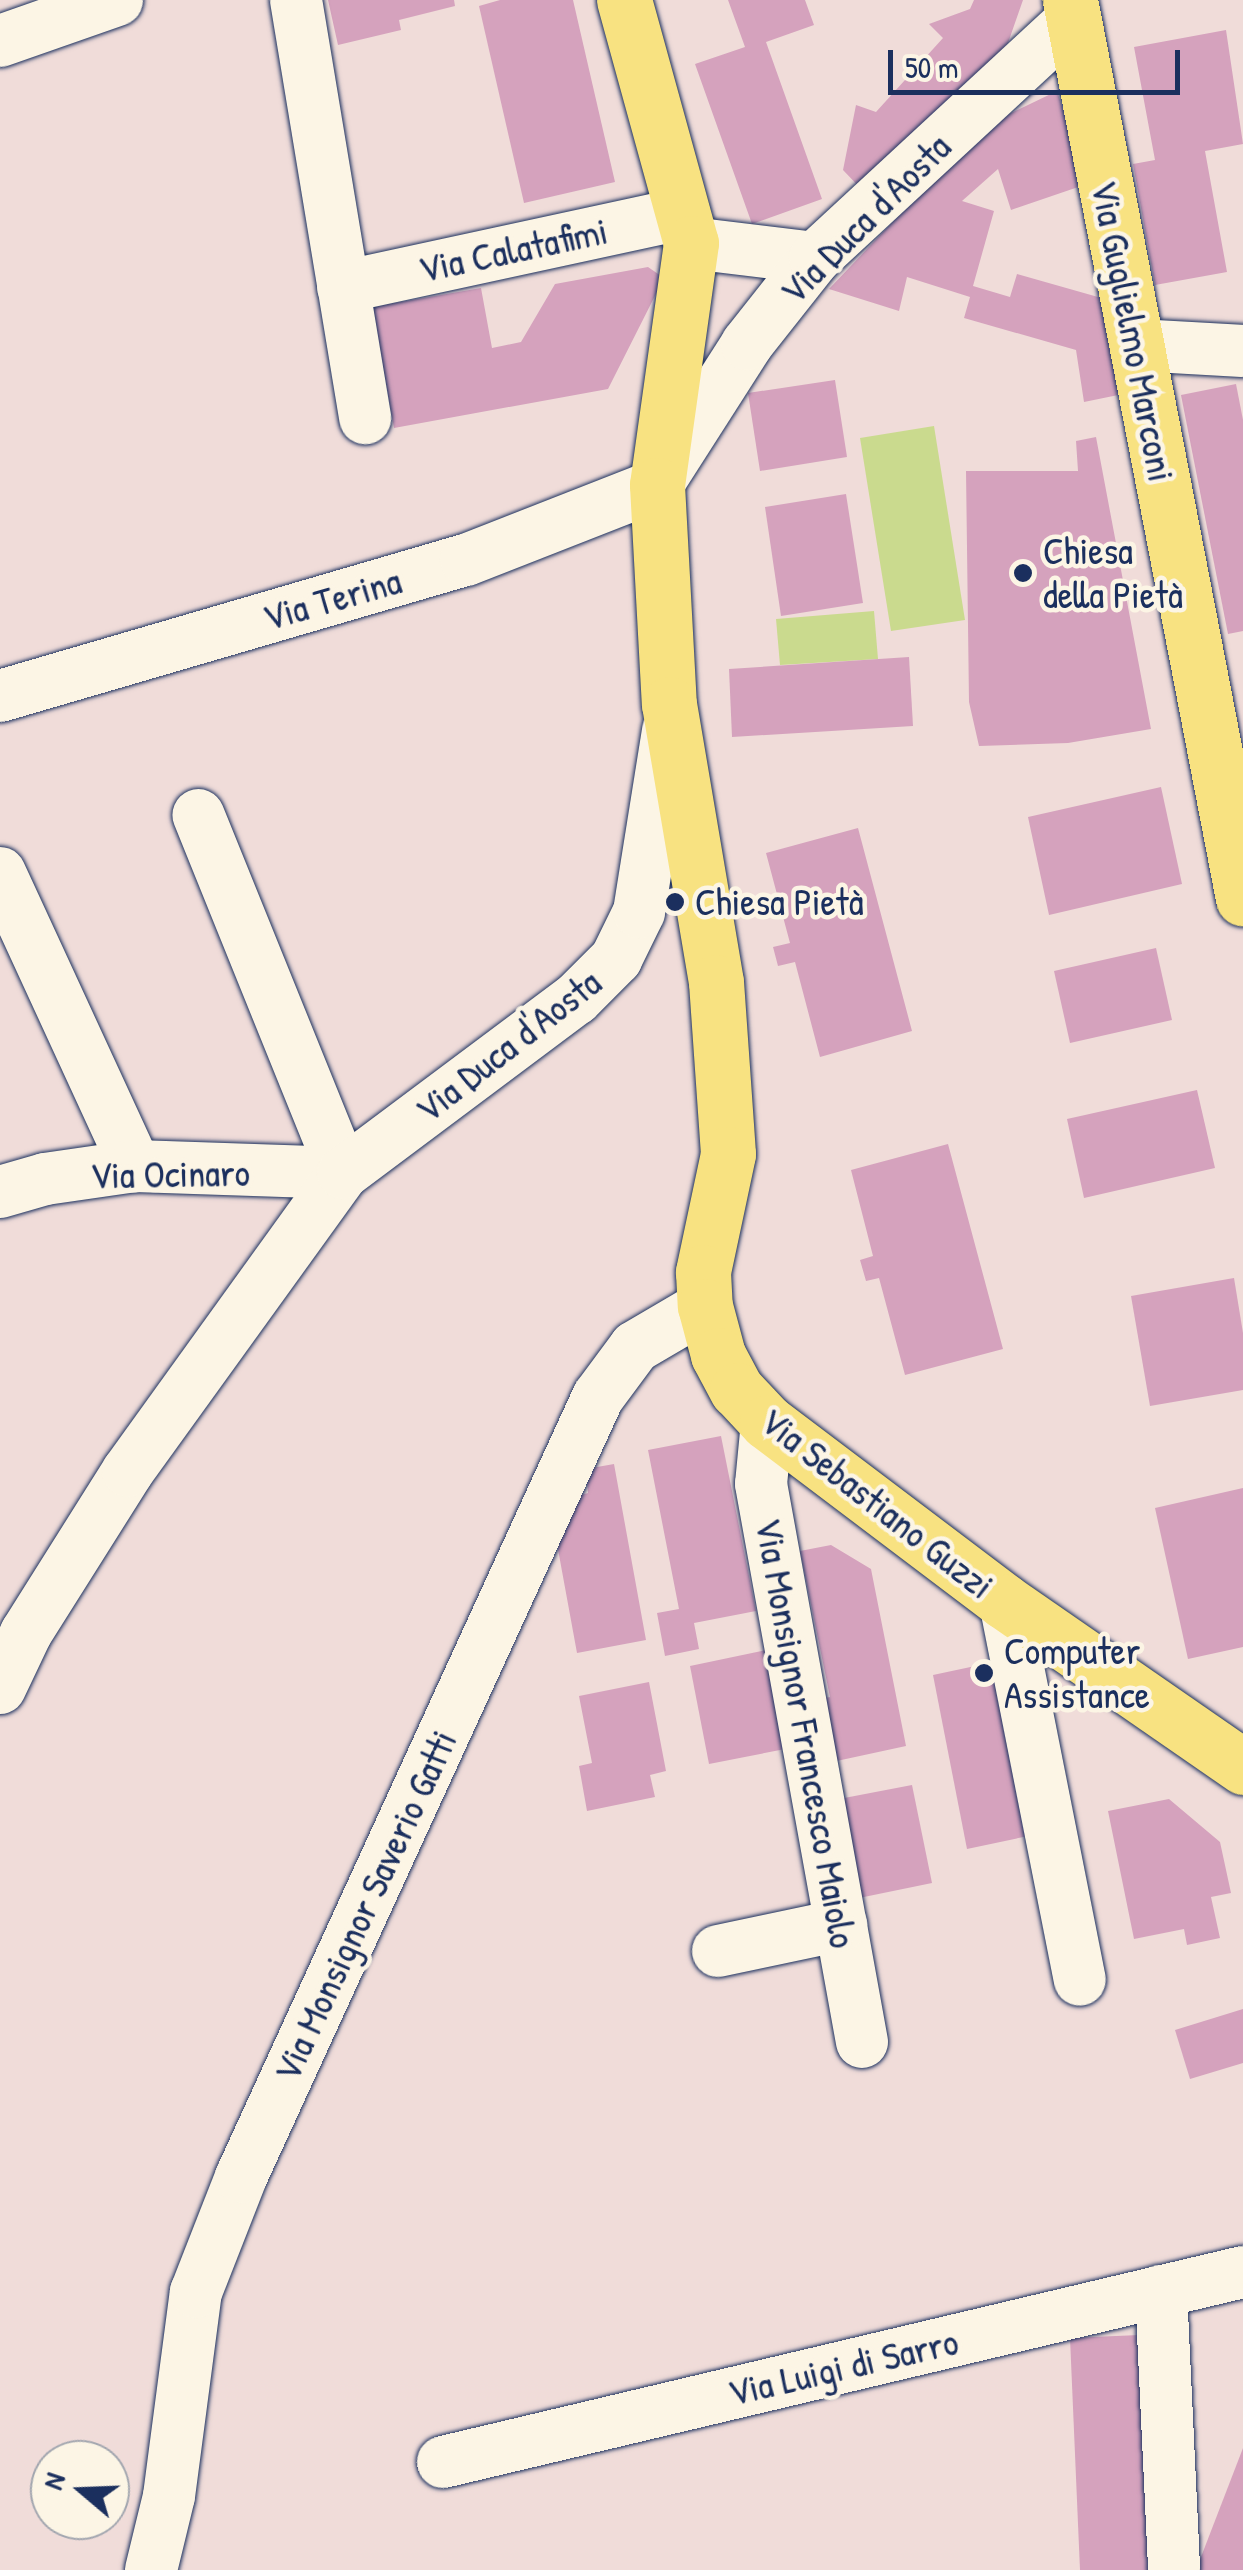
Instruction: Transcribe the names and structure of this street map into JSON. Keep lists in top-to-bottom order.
{
  "streets": {
    "main road": ["Via Duca d'Aosta", "Via Guglielmo Marconi", "Via Sebastiano Guzzi"],
    "street": [
      "Via Calatafimi",
      "Via Terina",
      "Via Ocinaro",
      "Via Monsignor Francesco Maiolo",
      "Via Monsignor Saverio Gatti",
      "Via Luigi di Sarro"
    ]
  },
  "crossings": [
    ["Via Duca d'Aosta", "Via Calatafimi"],
    ["Via Duca d'Aosta", "Via Guglielmo Marconi"],
    ["Via Duca d'Aosta", "Via Terina"],
    ["Via Duca d'Aosta", "Via Ocinaro"],
    ["Via Duca d'Aosta", "Via Sebastiano Guzzi"],
    ["Via Sebastiano Guzzi", "Via Monsignor Francesco Maiolo"],
    ["Via Sebastiano Guzzi", "Via Monsignor Saverio Gatti"]
  ],
  "places": ["Chiesa della Pietà", "Chiesa Pietà", "Computer Assistance"],
  "scale_bar": "50 m",
  "north": "left"
}
